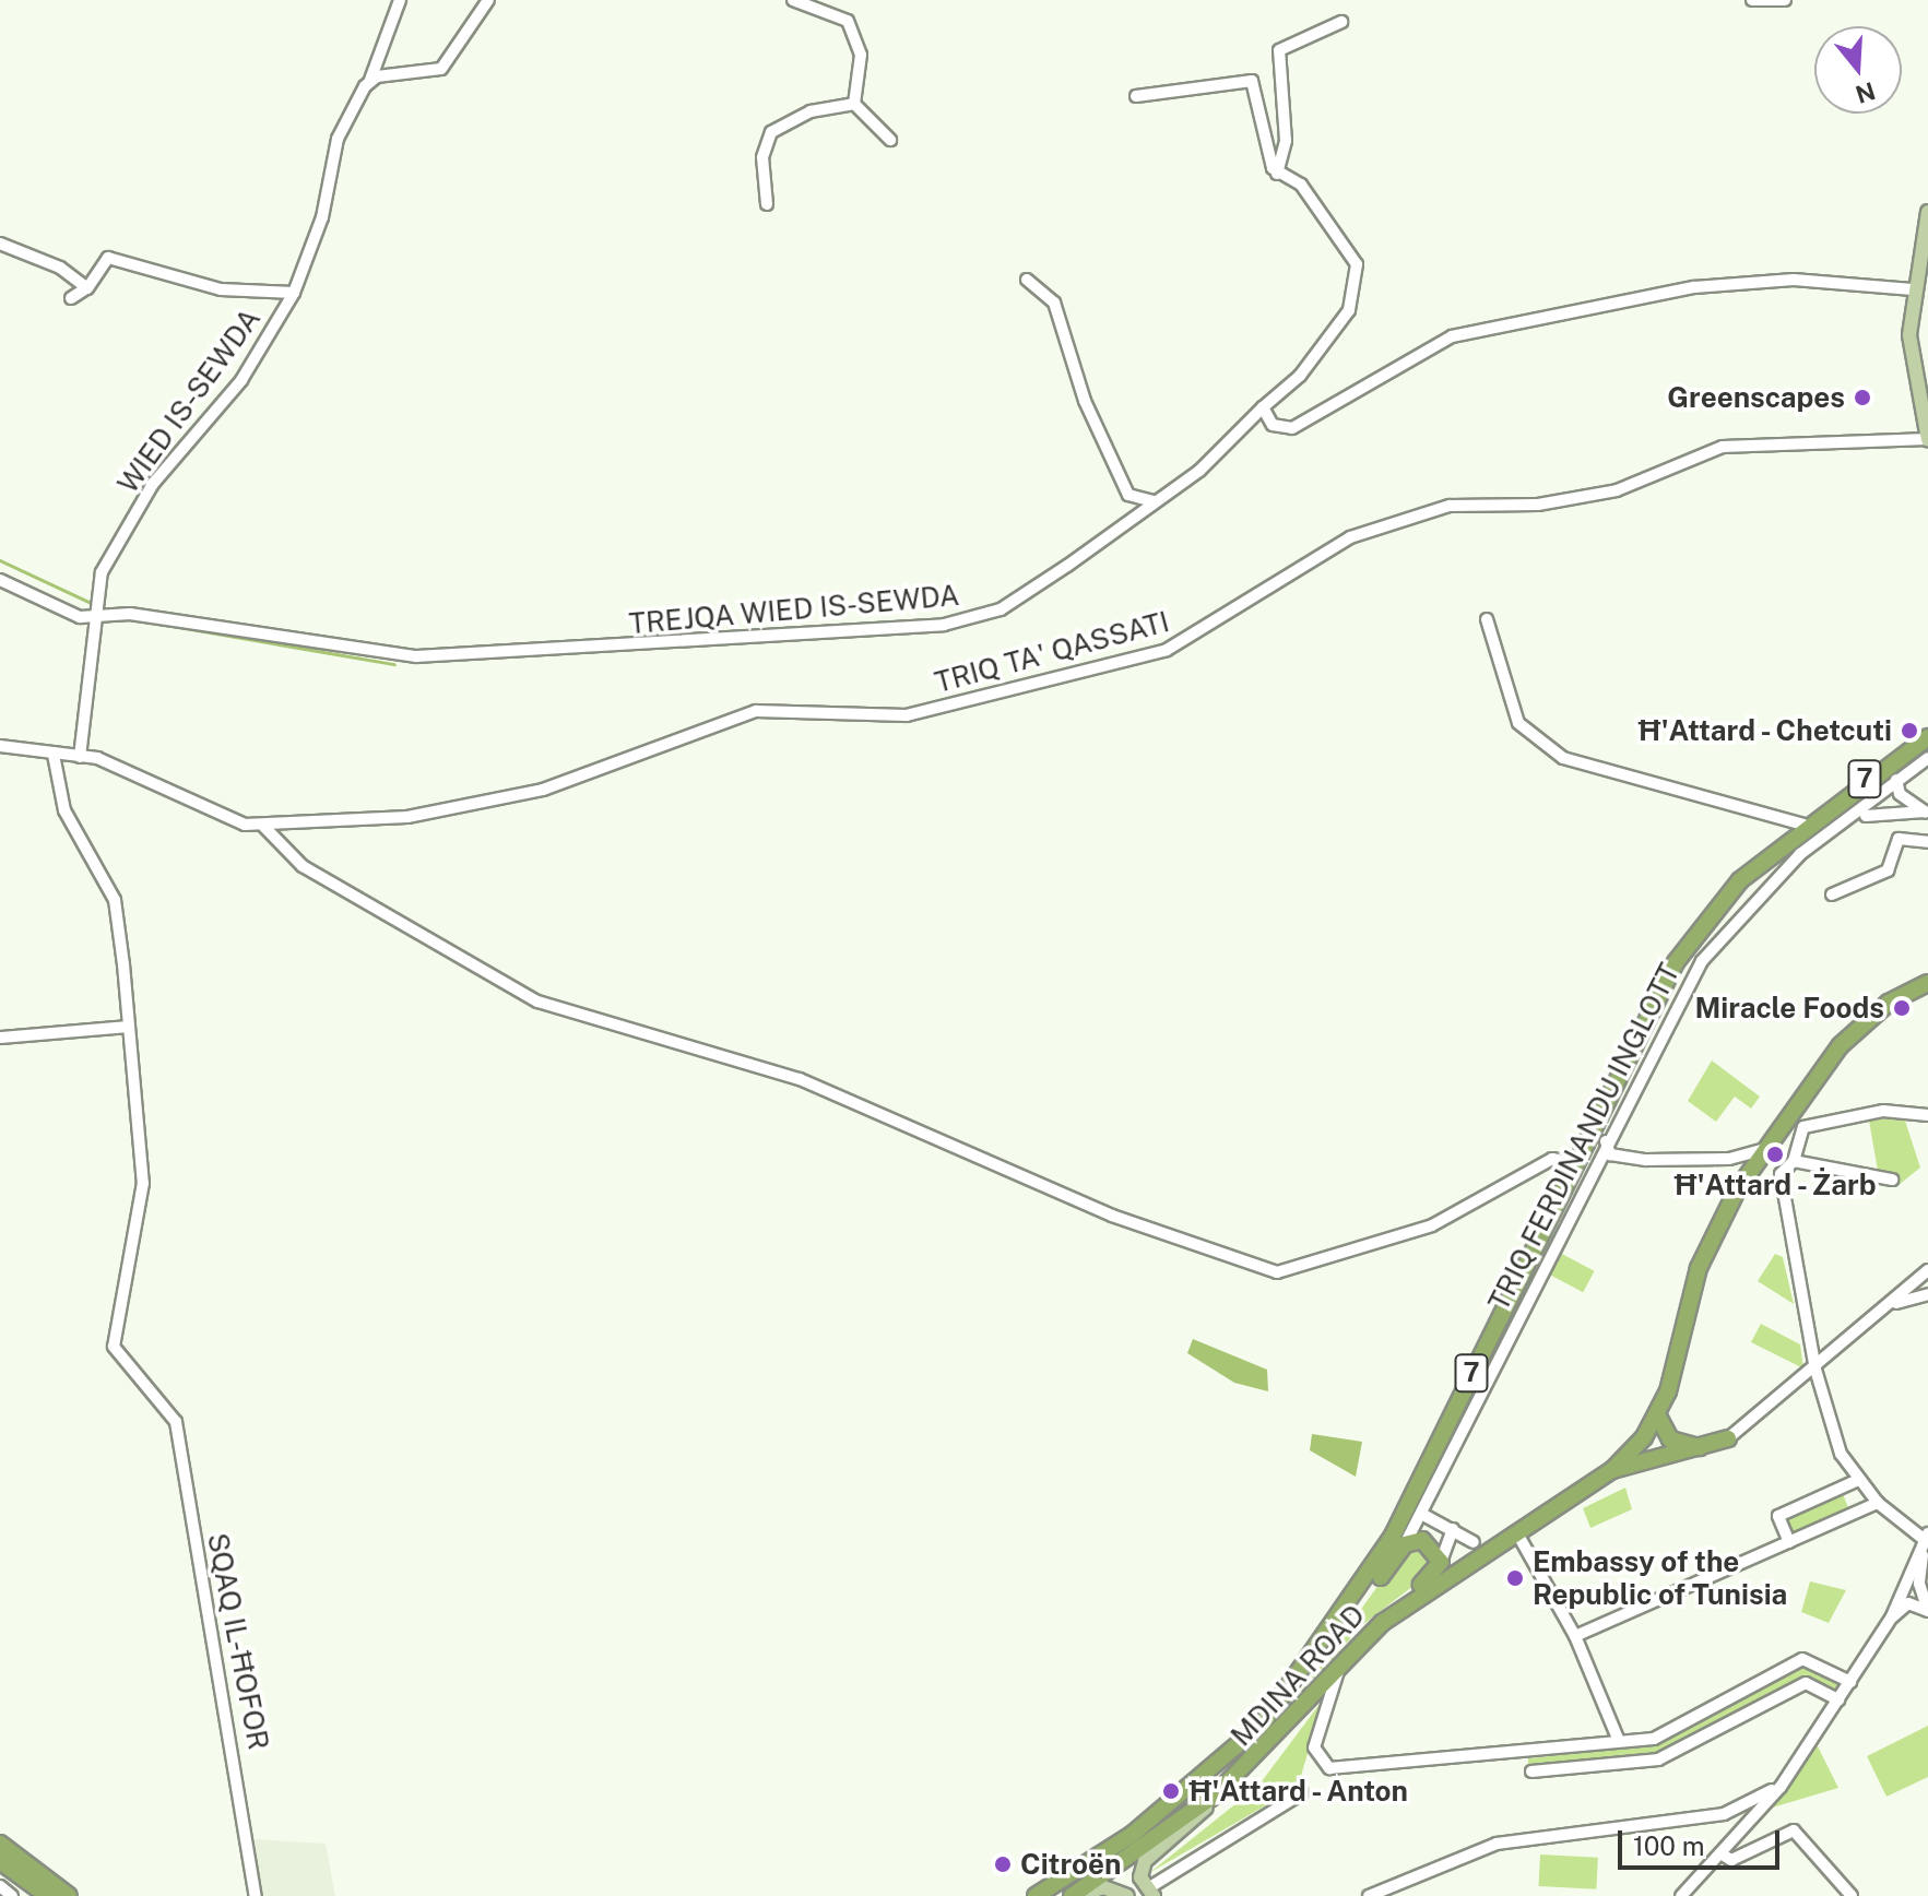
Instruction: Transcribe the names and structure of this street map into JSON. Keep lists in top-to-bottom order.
{
  "streets": {
    "highway": ["7", "MDINA ROAD"],
    "street": [
      "WIED IS-SEWDA",
      "TREJQA WIED IS-SEWDA",
      "TRIQ TA' QASSATI",
      "TRIQ FERDINANDU INGLOTT",
      "SQAQ IL-ĦOFOR"
    ]
  },
  "crossings": [
    ["WIED IS-SEWDA", "TREJQA WIED IS-SEWDA"]
  ],
  "places": [
    "Greenscapes",
    "Ħ'Attard - Chetcuti",
    "Miracle Foods",
    "Ħ'Attard - Żarb",
    "Embassy of the Republic of Tunisia",
    "Ħ'Attard - Anton",
    "Citroën"
  ],
  "scale_bar": "100 m",
  "north": "bottom"
}
